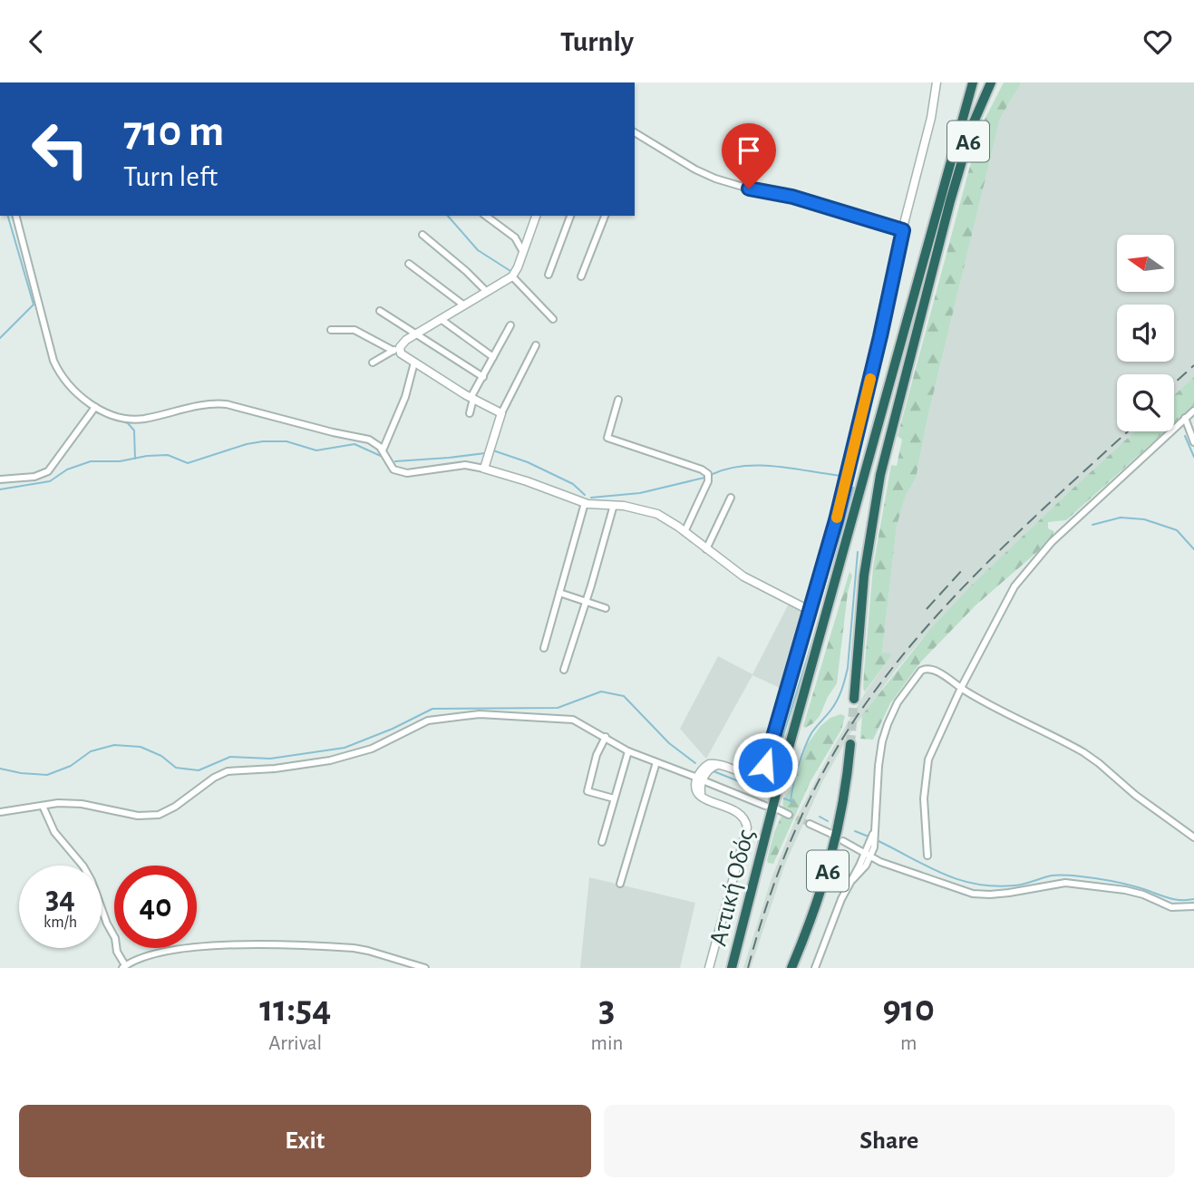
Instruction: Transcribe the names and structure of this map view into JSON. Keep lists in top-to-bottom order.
{
  "streets": {
    "highway": ["Α6", "Αττική Οδός"]
  },
  "north": "left",
  "page": {
    "header": "Turnly",
    "turn": ["710 m", "Turn left"],
    "speed": "34 km/h",
    "limit": "40",
    "eta": [
      "11:54",
      "Arrival",
      "3",
      "min",
      "910",
      "m"
    ],
    "buttons": ["Exit", "Share"]
  }
}
